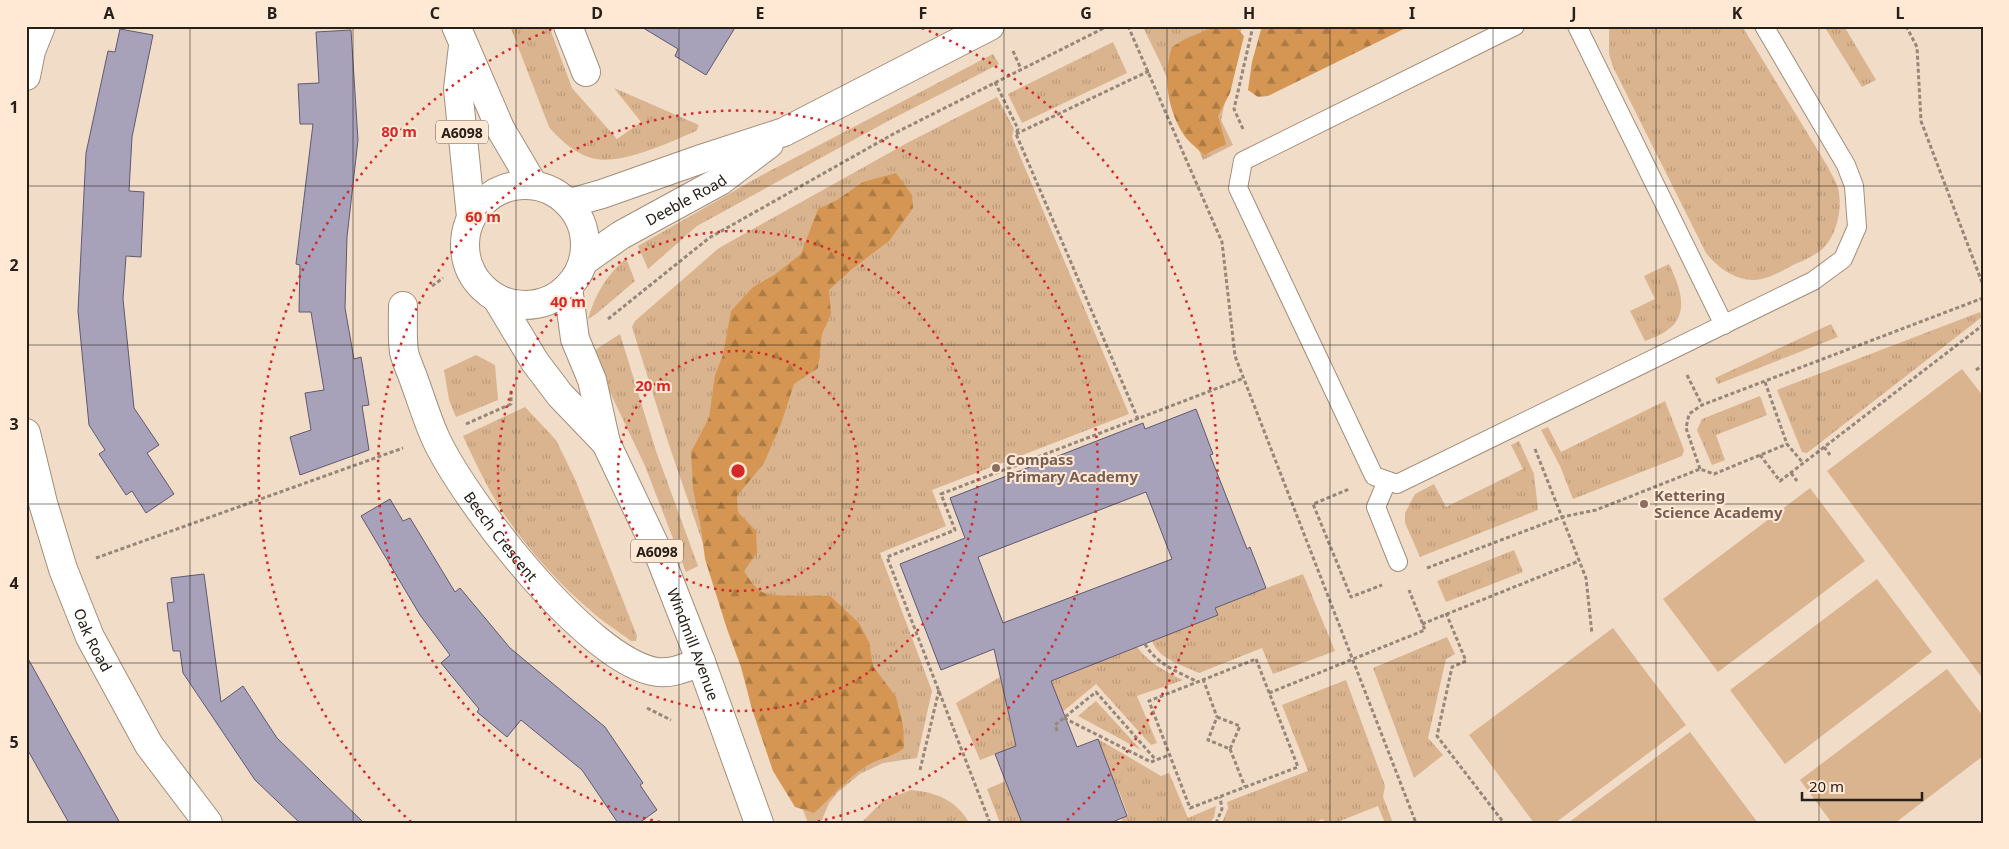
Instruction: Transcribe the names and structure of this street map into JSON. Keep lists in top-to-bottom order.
{
  "streets": {
    "street": [
      "A6098",
      "Deeble Road",
      "Beech Crescent",
      "Oak Road",
      "Windmill Avenue"
    ]
  },
  "crossings": [
    ["A6098", "Deeble Road"],
    ["A6098", "Windmill Avenue"],
    ["Deeble Road", "Windmill Avenue"],
    ["Beech Crescent", "Windmill Avenue"]
  ],
  "places": ["Compass Primary Academy", "Kettering Science Academy"],
  "scale_bar": "20 m",
  "grid": {
    "columns": [
      "A",
      "B",
      "C",
      "D",
      "E",
      "F",
      "G",
      "H",
      "I",
      "J",
      "K",
      "L"
    ],
    "rows": [
      "1",
      "2",
      "3",
      "4",
      "5"
    ]
  },
  "rings": [
    "80 m",
    "60 m",
    "40 m",
    "20 m"
  ]
}
